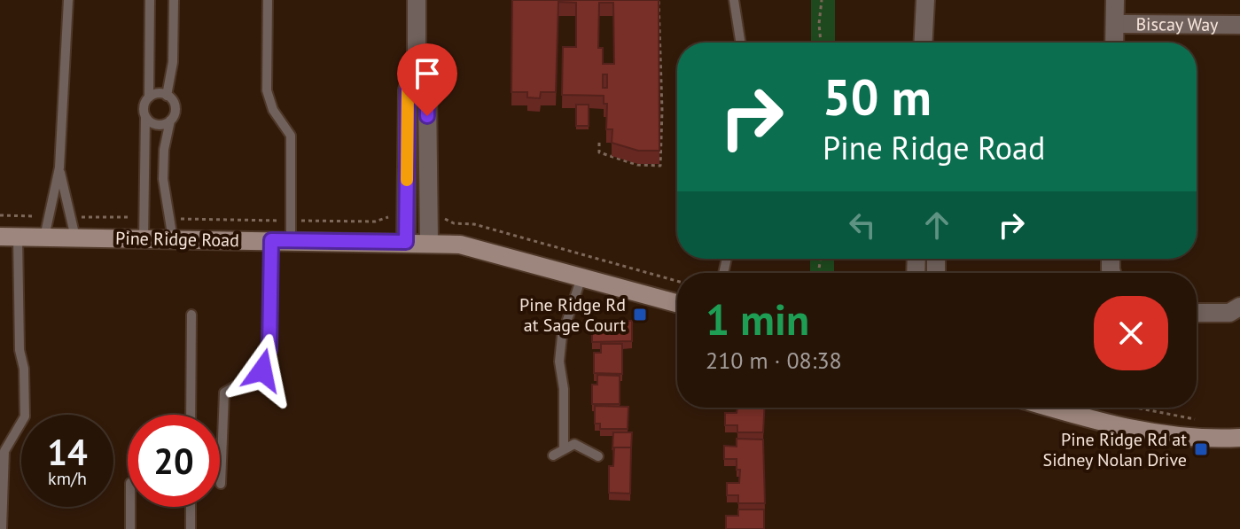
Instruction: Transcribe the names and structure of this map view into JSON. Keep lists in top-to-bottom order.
{
  "streets": {
    "street": ["Biscay Way", "Pine Ridge Road"]
  },
  "places": {
    "transit": ["Pine Ridge Rd at Sage Court", "Pine Ridge Rd at Sidney Nolan Drive"]
  },
  "page": {
    "turn": ["50 m", "Pine Ridge Road"],
    "heading": ["1 min", "210 m · 08:38"],
    "speed": "14 km/h",
    "limit": "20"
  }
}
